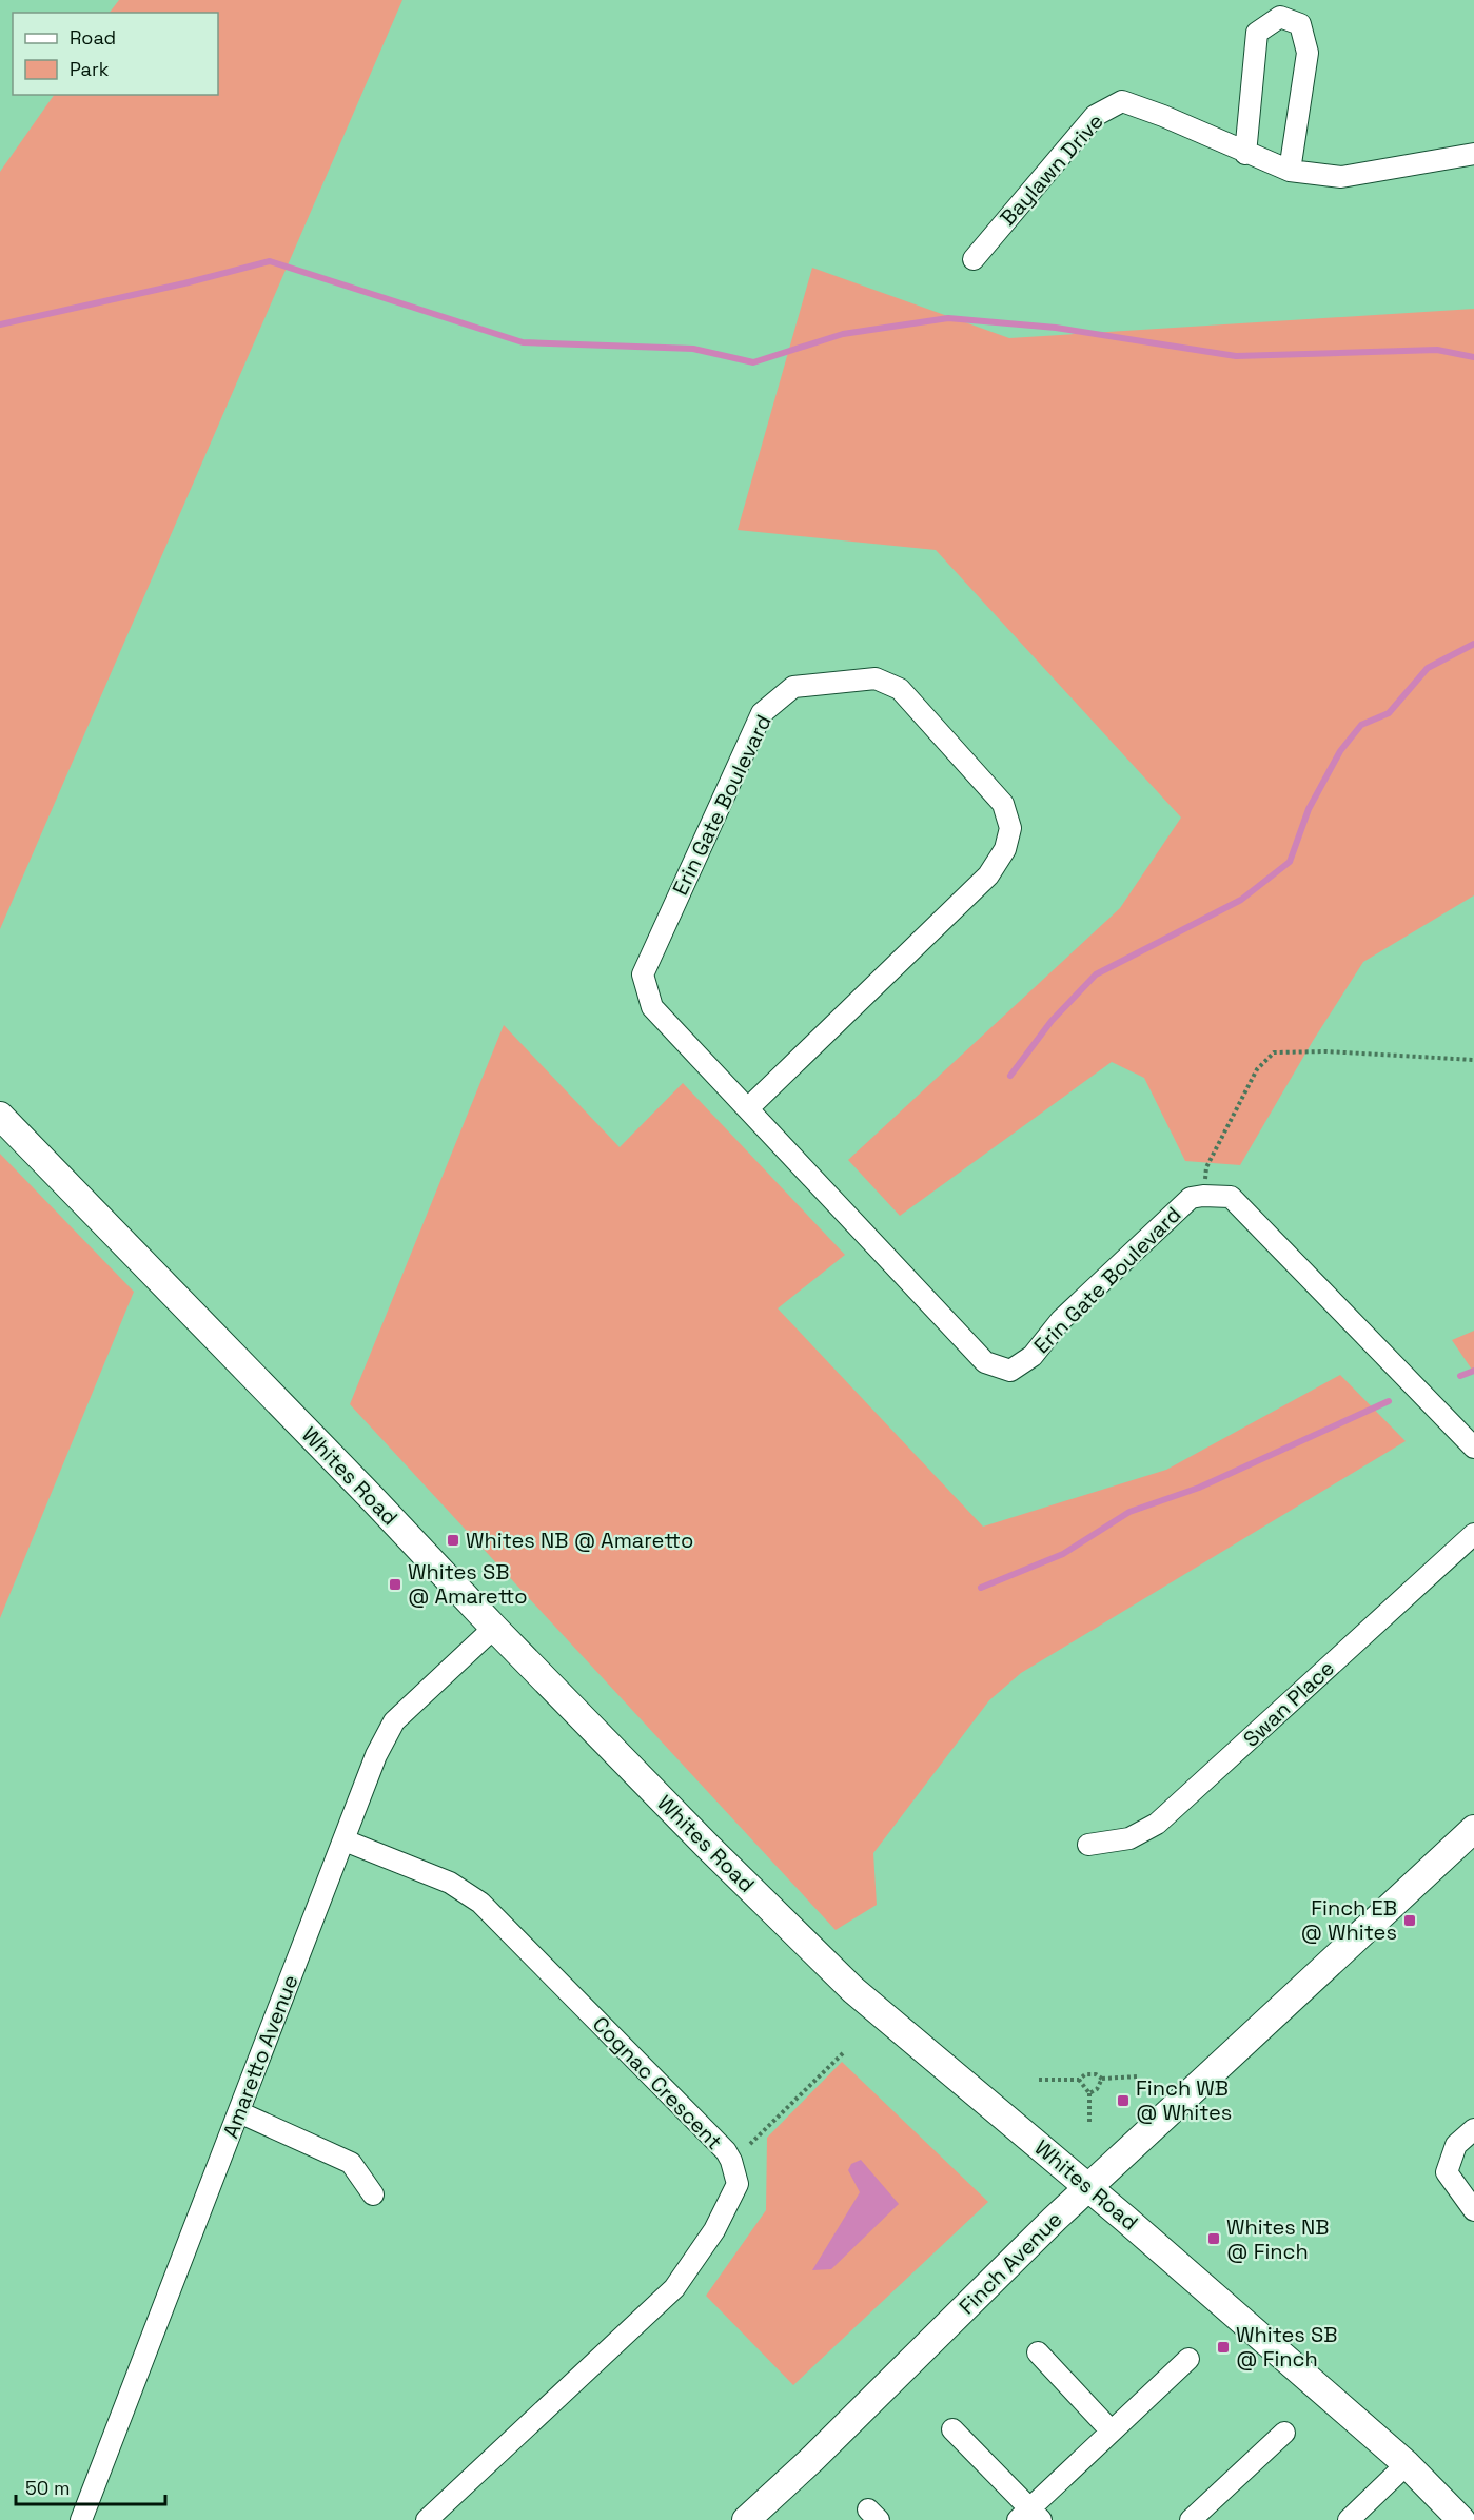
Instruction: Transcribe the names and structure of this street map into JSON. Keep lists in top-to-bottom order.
{
  "streets": {
    "main road": ["Whites Road", "Finch Avenue"],
    "street": [
      "Baylawn Drive",
      "Erin Gate Boulevard",
      "Swan Place",
      "Amaretto Avenue",
      "Cognac Crescent"
    ]
  },
  "crossings": [
    ["Whites Road", "Amaretto Avenue"],
    ["Whites Road", "Finch Avenue"],
    ["Amaretto Avenue", "Cognac Crescent"]
  ],
  "places": {
    "transit": [
      "Whites NB @ Amaretto",
      "Whites SB @ Amaretto",
      "Finch EB @ Whites",
      "Finch WB @ Whites",
      "Whites NB @ Finch",
      "Whites SB @ Finch"
    ]
  },
  "legend": ["Road", "Park"],
  "scale_bar": "50 m"
}
